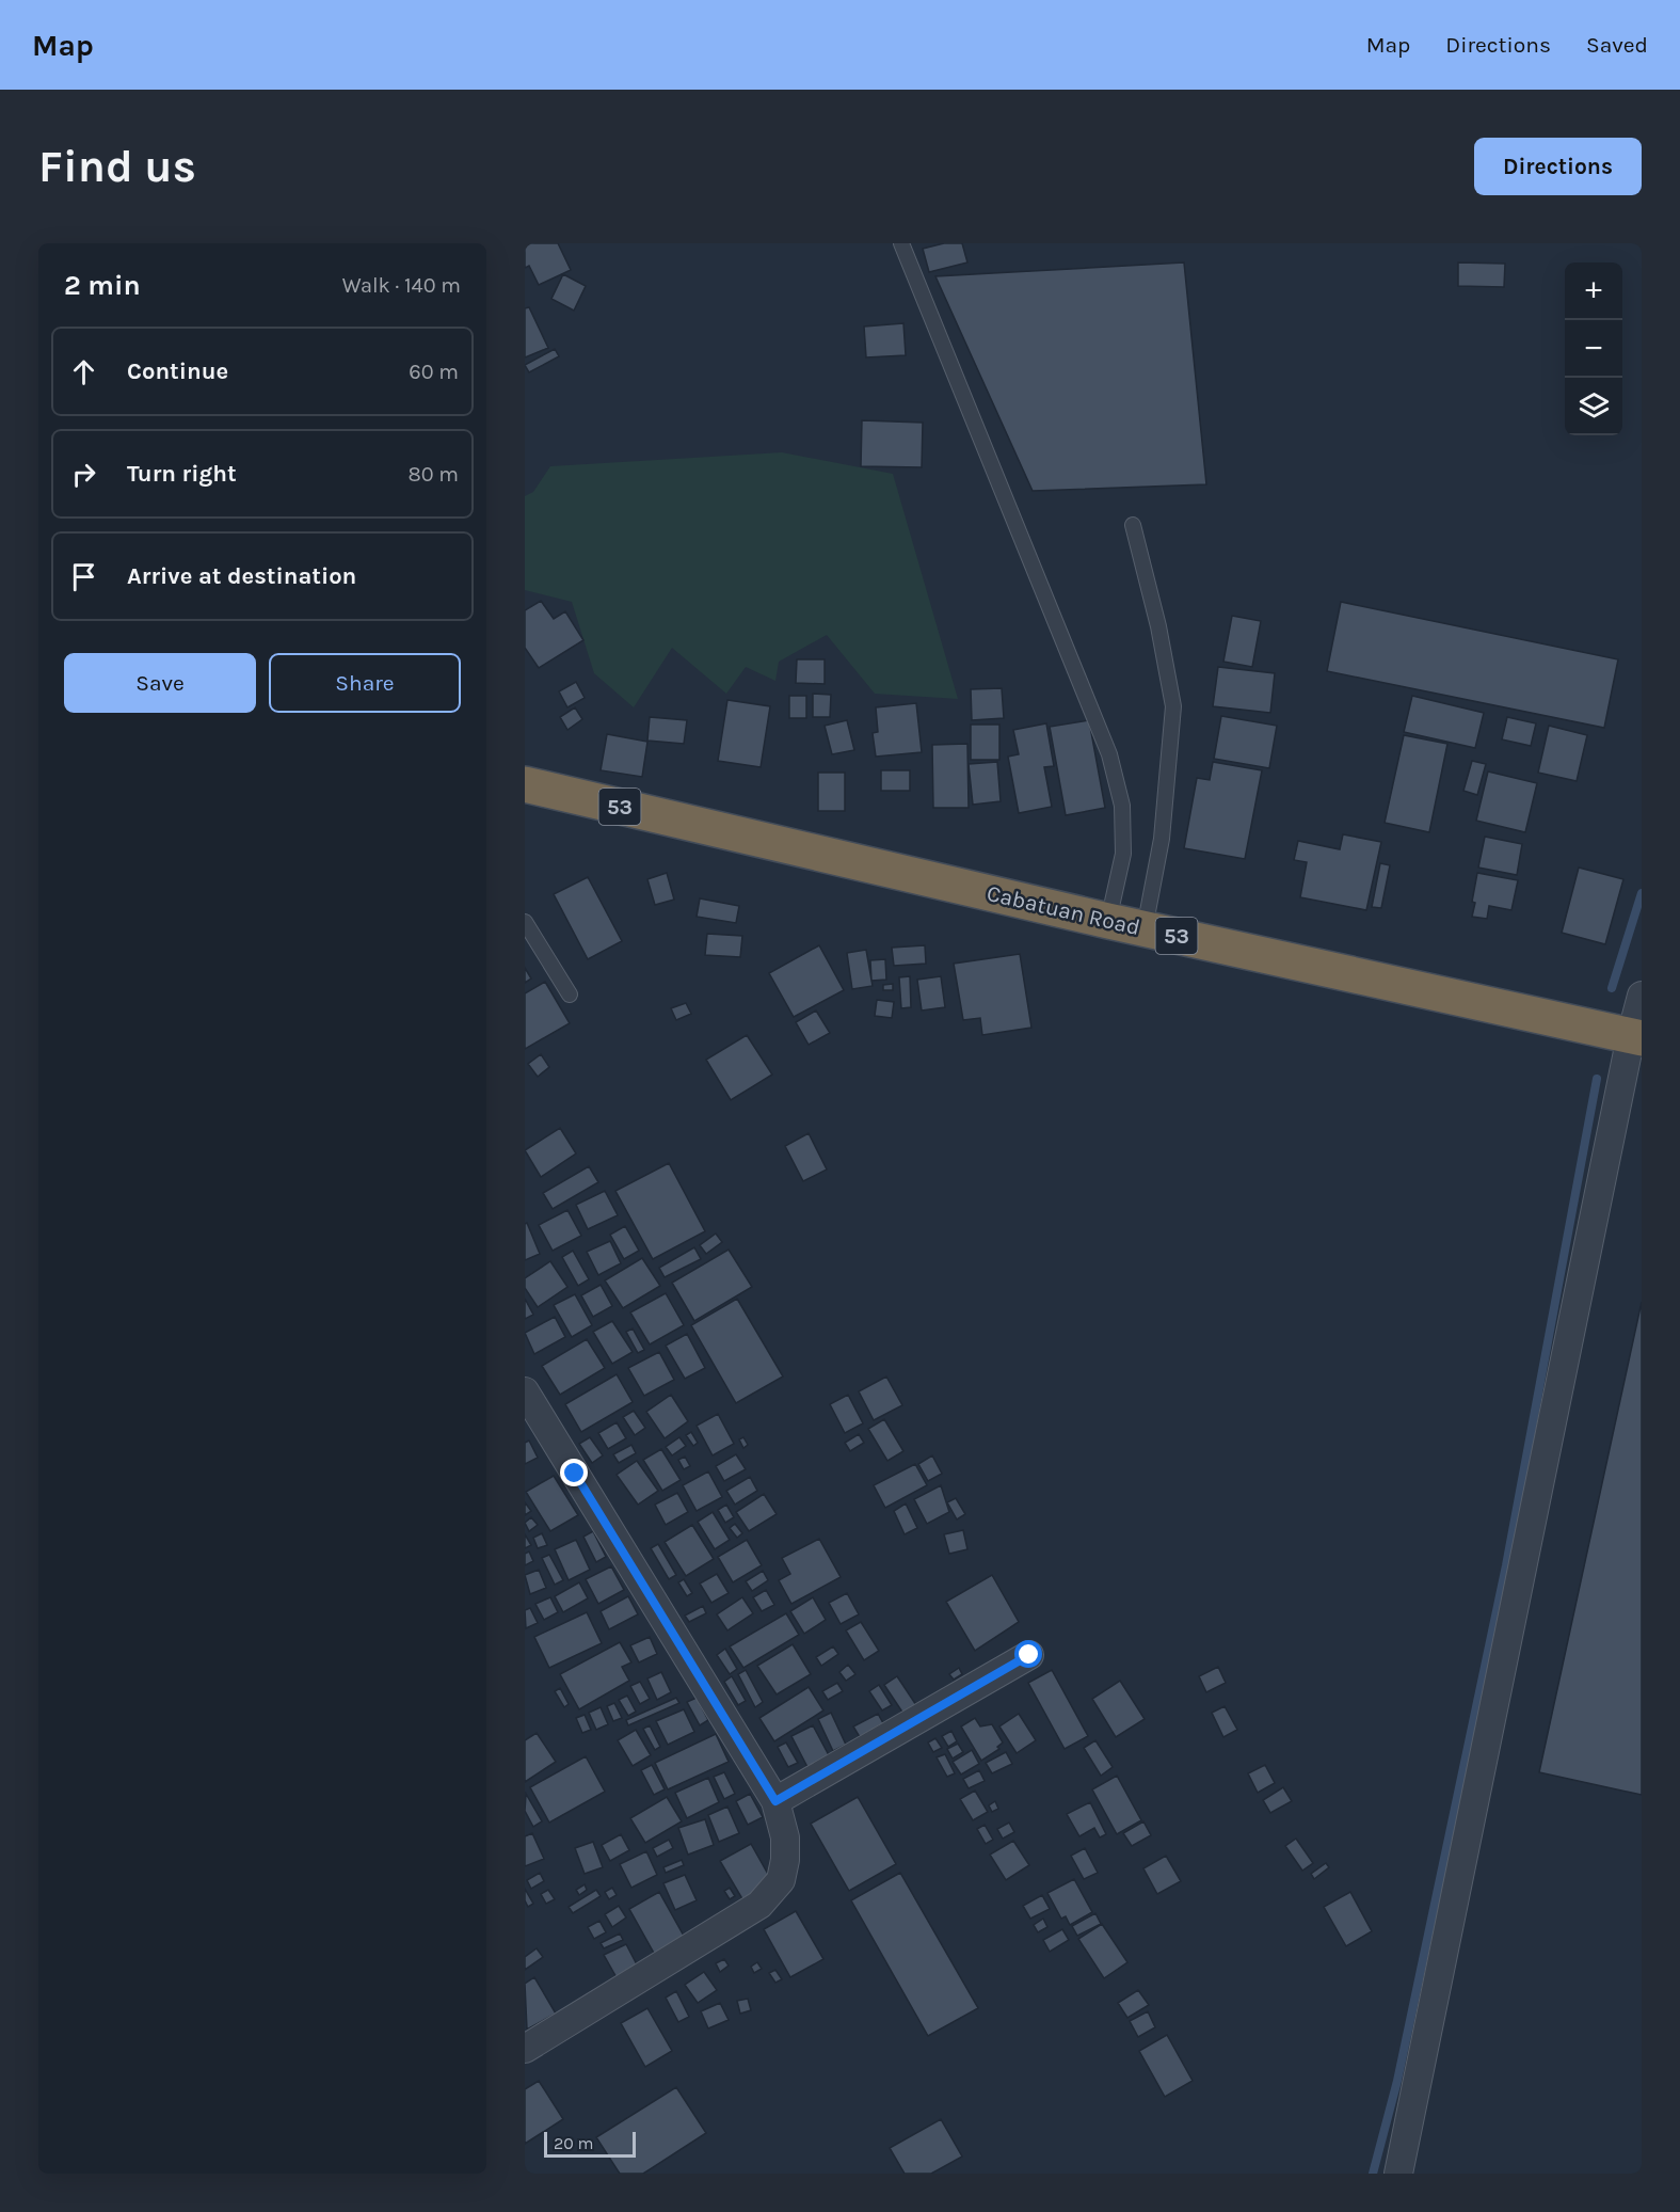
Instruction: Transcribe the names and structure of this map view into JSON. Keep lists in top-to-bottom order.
{
  "streets": {
    "highway": ["53", "Cabatuan Road"]
  },
  "scale_bar": "20 m",
  "page": {
    "header": "Map",
    "nav": ["Map", "Directions", "Saved"],
    "buttons": [
      "Directions",
      ["Save", "Share"]
    ],
    "title": "Find us",
    "heading": ["2 min", "Walk · 140 m"],
    "map_buttons": ["+", "−"],
    "list": [
      ["Continue", "60 m"],
      ["Turn right", "80 m"],
      "Arrive at destination"
    ],
    "scale": "20 m"
  }
}
